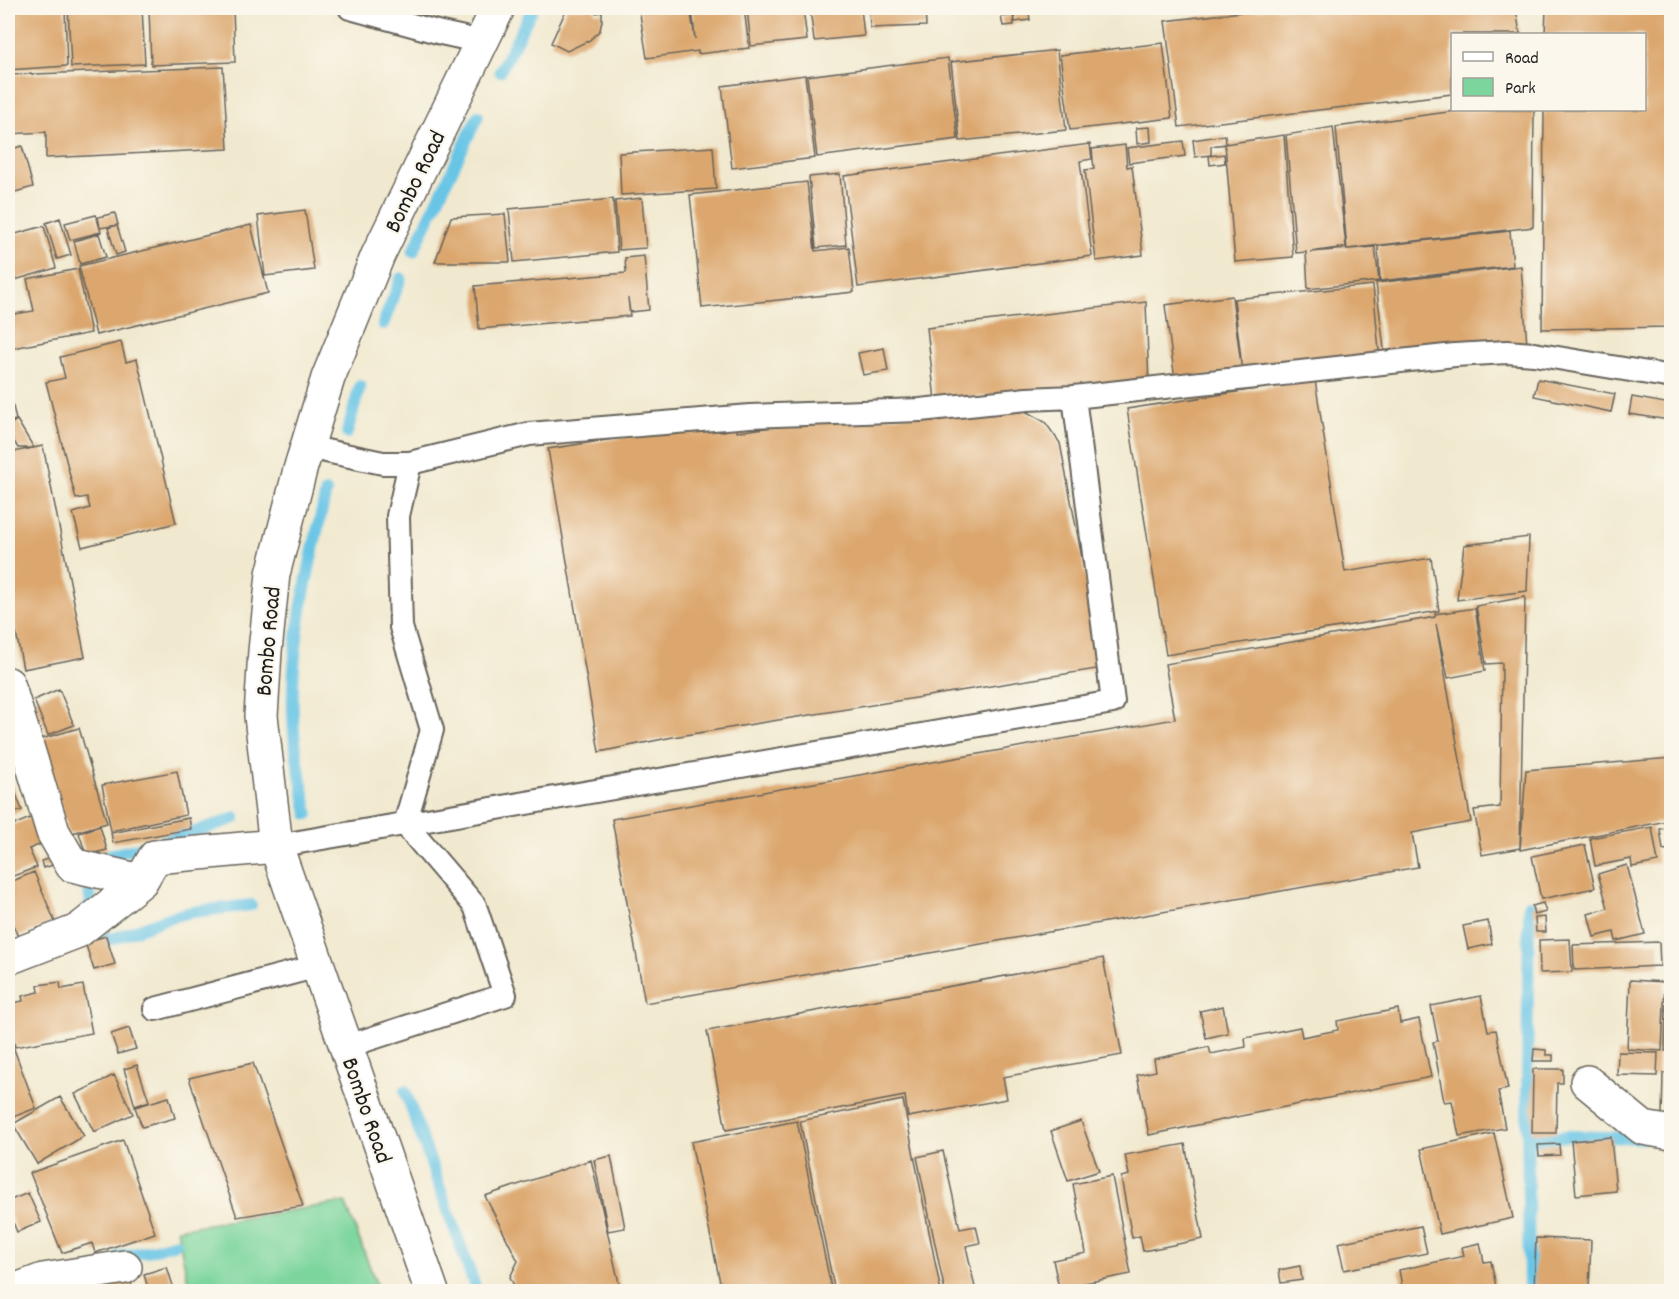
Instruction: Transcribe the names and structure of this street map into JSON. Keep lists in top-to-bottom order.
{
  "streets": {
    "main road": ["Bombo Road"]
  },
  "legend": ["Road", "Park"]
}
